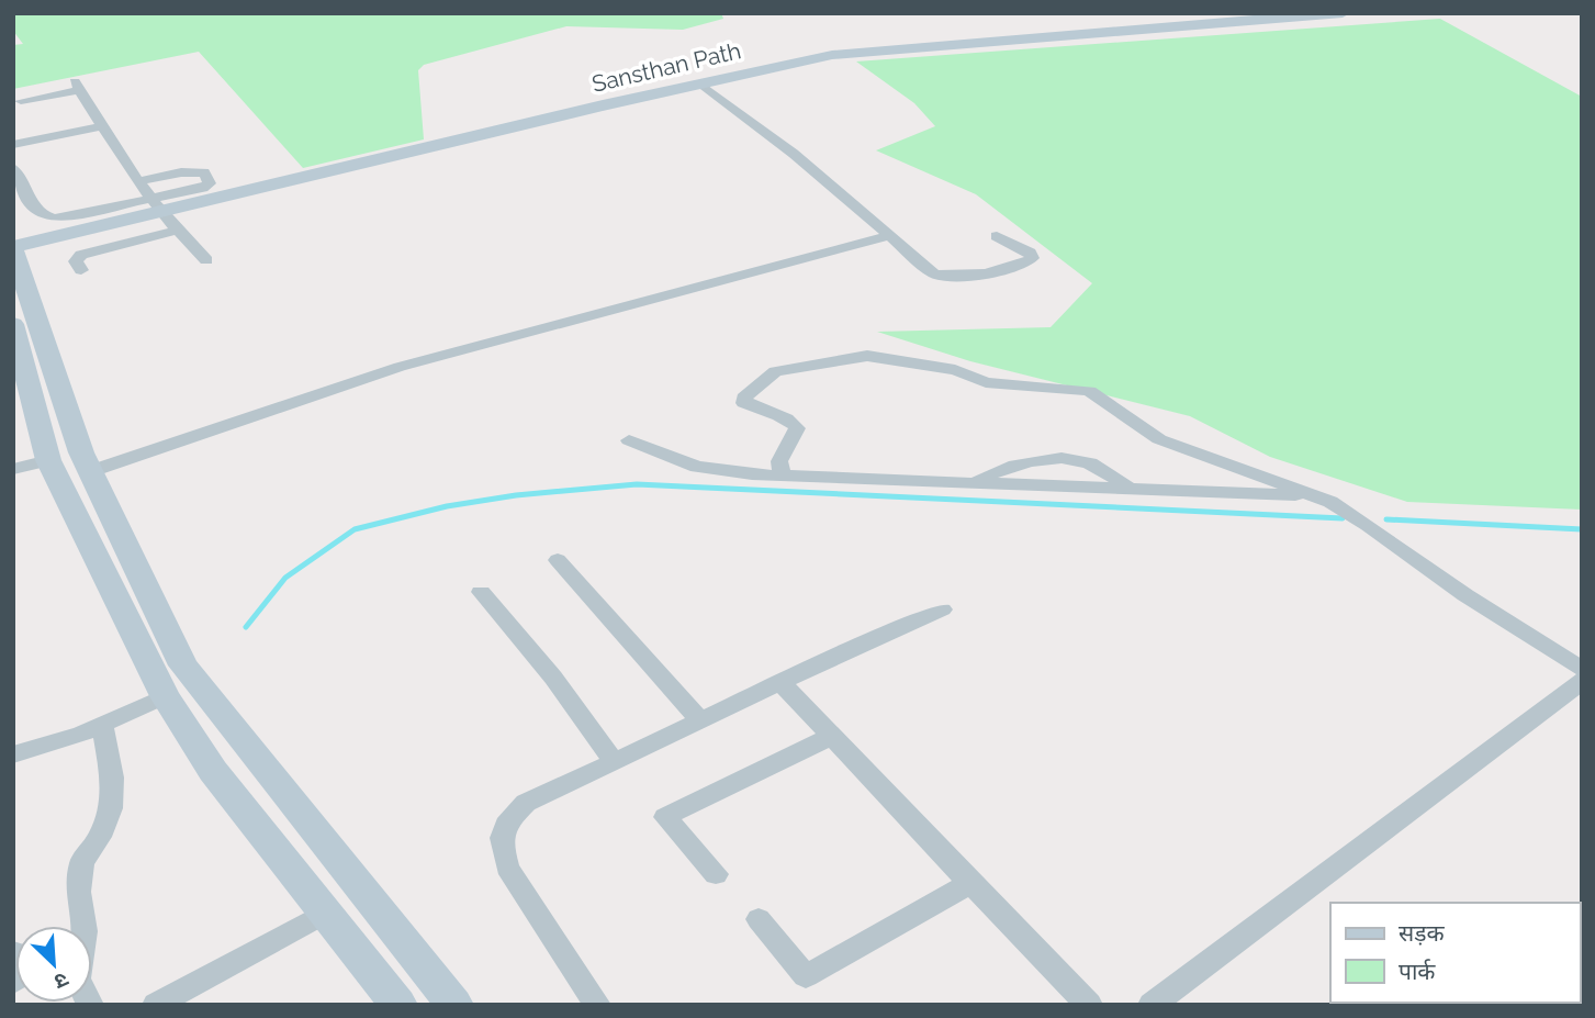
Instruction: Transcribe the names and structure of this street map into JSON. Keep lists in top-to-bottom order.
{
  "streets": {
    "main road": ["Sansthan Path"]
  },
  "legend": ["सड़क", "पार्क"],
  "north": "bottom right"
}
